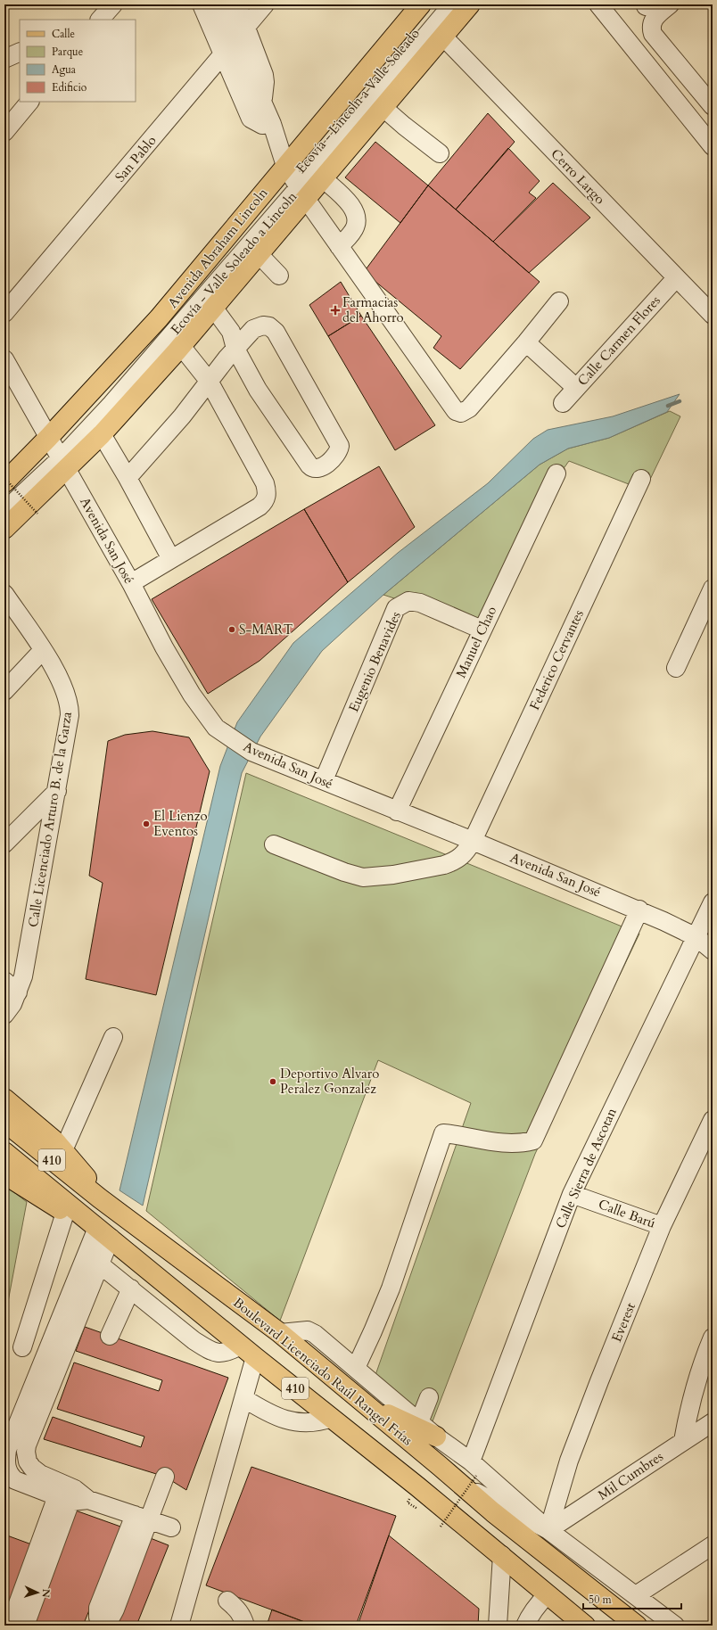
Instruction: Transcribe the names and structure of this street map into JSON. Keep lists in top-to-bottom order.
{
  "streets": {
    "main road": ["Avenida Abraham Lincoln", "410", "Boulevard Licenciado Raúl Rangel Frías"],
    "street": [
      "Ecovía - Lincoln a Valle Soleado",
      "San Pablo",
      "Cerro Largo",
      "Ecovía - Valle Soleado a Lincoln",
      "Calle Carmen Flores",
      "Avenida San José",
      "Manuel Chao",
      "Federico Cervantes",
      "Eugenio Benavides",
      "Calle Licenciado Arturo B. de la Garza",
      "Calle Sierra de Ascotan",
      "Calle Barú",
      "Everest",
      "Mil Cumbres"
    ]
  },
  "crossings": [
    ["Ecovía - Lincoln a Valle Soleado", "Avenida Abraham Lincoln"],
    ["Ecovía - Lincoln a Valle Soleado", "Ecovía - Valle Soleado a Lincoln"],
    ["Cerro Largo", "Calle Carmen Flores"],
    ["Avenida Abraham Lincoln", "Ecovía - Valle Soleado a Lincoln"],
    ["Avenida Abraham Lincoln", "Avenida San José"],
    ["Ecovía - Valle Soleado a Lincoln", "Avenida San José"],
    ["Avenida San José", "Manuel Chao"],
    ["Avenida San José", "Federico Cervantes"],
    ["Avenida San José", "Eugenio Benavides"],
    ["Avenida San José", "Calle Sierra de Ascotan"],
    ["Manuel Chao", "Eugenio Benavides"],
    ["Calle Sierra de Ascotan", "Calle Barú"],
    ["Calle Sierra de Ascotan", "Boulevard Licenciado Raúl Rangel Frías"],
    ["Calle Barú", "Everest"],
    ["Everest", "Mil Cumbres"]
  ],
  "places": {
    "health": ["Farmacias del Ahorro"],
    "other": ["S-MART", "El Lienzo Eventos", "Deportivo Alvaro Peralez Gonzalez"]
  },
  "legend": [
    "Calle",
    "Parque",
    "Agua",
    "Edificio"
  ],
  "scale_bar": "50 m",
  "north": "right"
}
